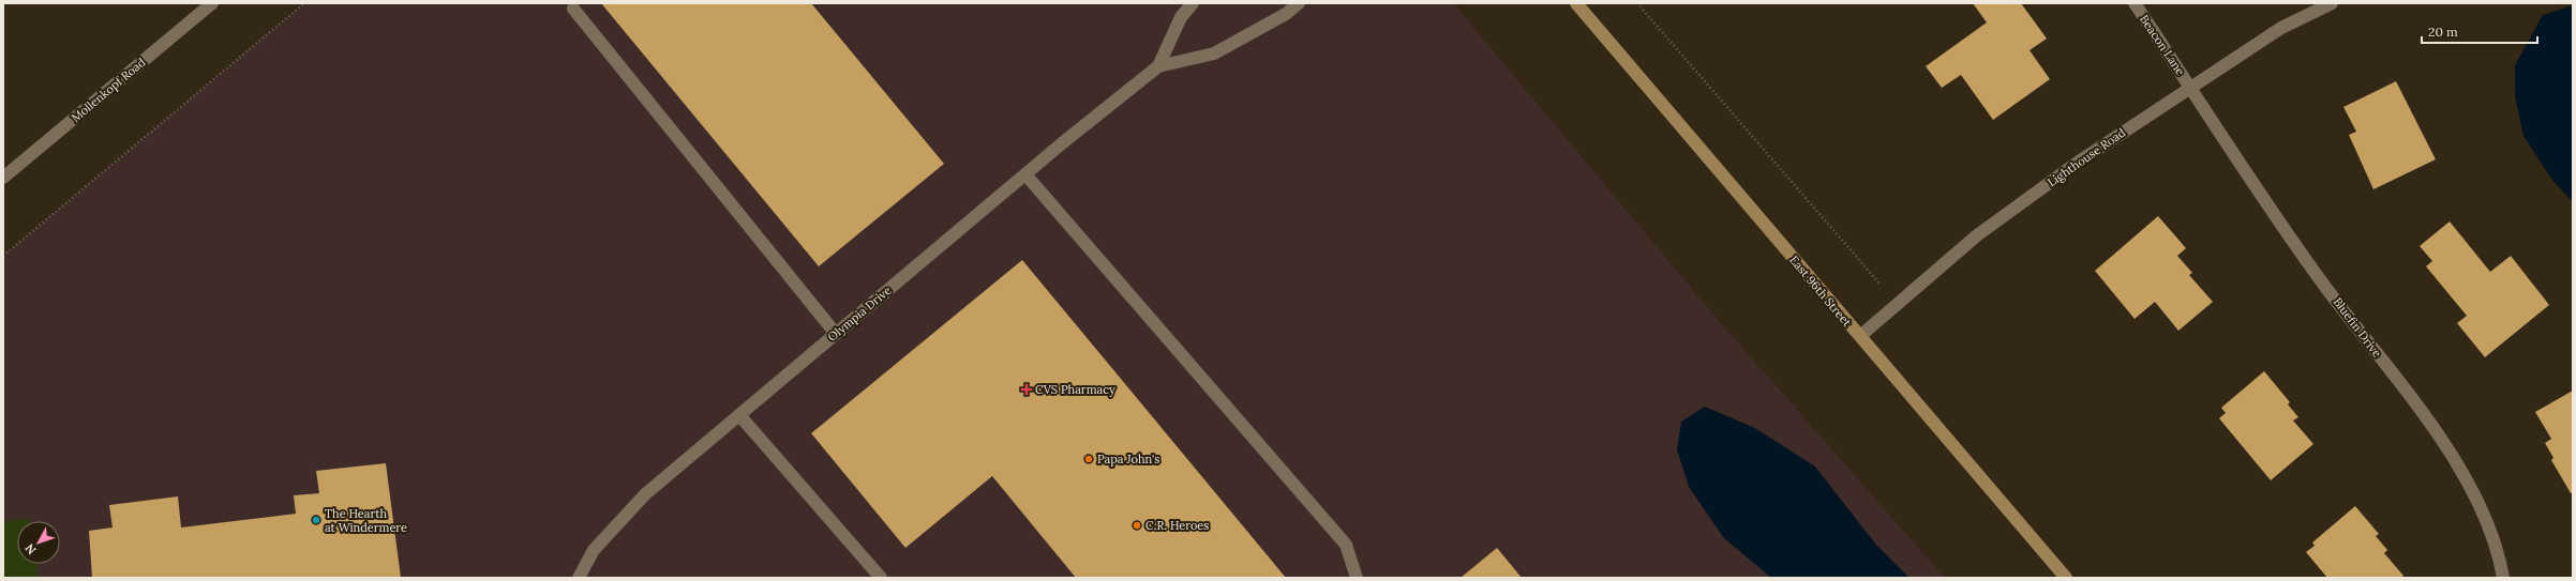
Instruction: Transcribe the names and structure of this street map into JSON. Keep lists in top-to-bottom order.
{
  "streets": {
    "main road": ["East 96th Street"],
    "street": [
      "Beacon Lane",
      "Mollenkopf Road",
      "Lighthouse Road",
      "Olympia Drive",
      "Bluefin Drive"
    ]
  },
  "crossings": [
    ["Beacon Lane", "Lighthouse Road"],
    ["Beacon Lane", "Bluefin Drive"],
    ["Lighthouse Road", "East 96th Street"],
    ["Lighthouse Road", "Bluefin Drive"]
  ],
  "places": {
    "health": ["CVS Pharmacy"],
    "other": ["Papa John's", "The Hearth at Windermere", "C.R. Heroes"]
  },
  "scale_bar": "20 m",
  "north": "bottom left"
}
